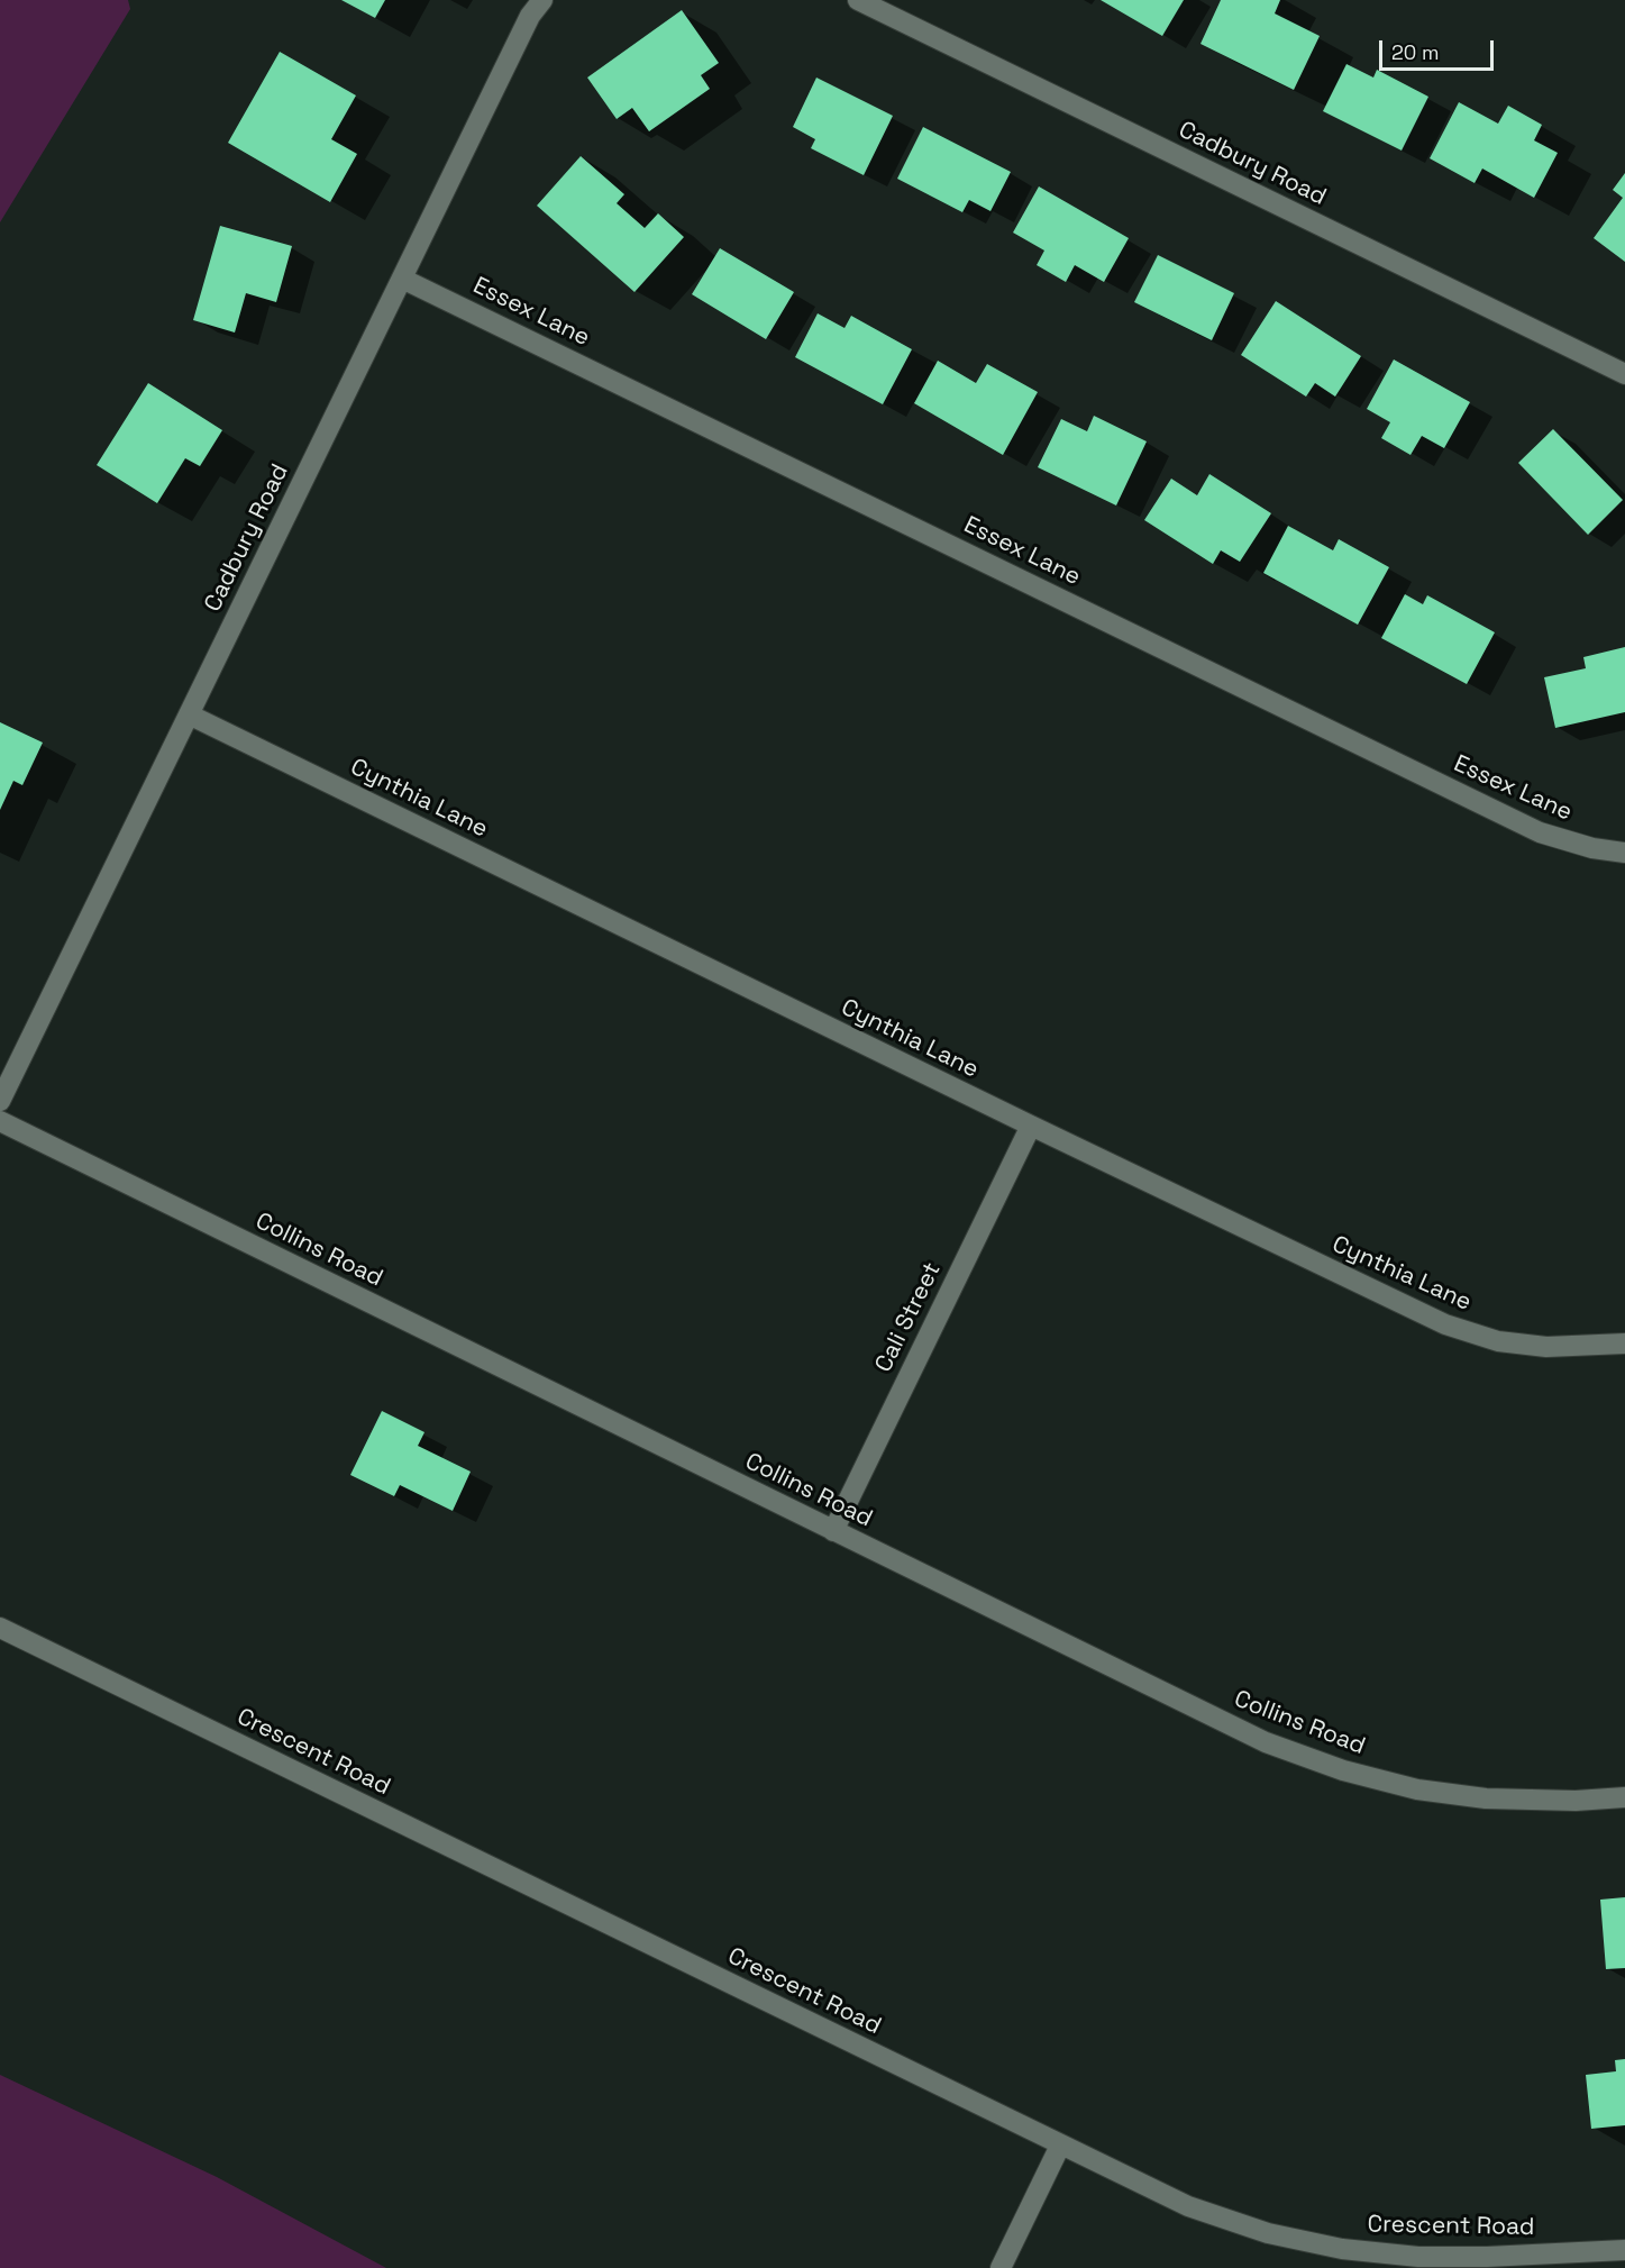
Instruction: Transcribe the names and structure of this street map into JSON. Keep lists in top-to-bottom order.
{
  "streets": {
    "street": [
      "Cadbury Road",
      "Essex Lane",
      "Cynthia Lane",
      "Collins Road",
      "Cali Street",
      "Crescent Road"
    ]
  },
  "crossings": [
    ["Cadbury Road", "Essex Lane"],
    ["Cadbury Road", "Cynthia Lane"],
    ["Cynthia Lane", "Cali Street"],
    ["Collins Road", "Cali Street"]
  ],
  "scale_bar": "20 m"
}
